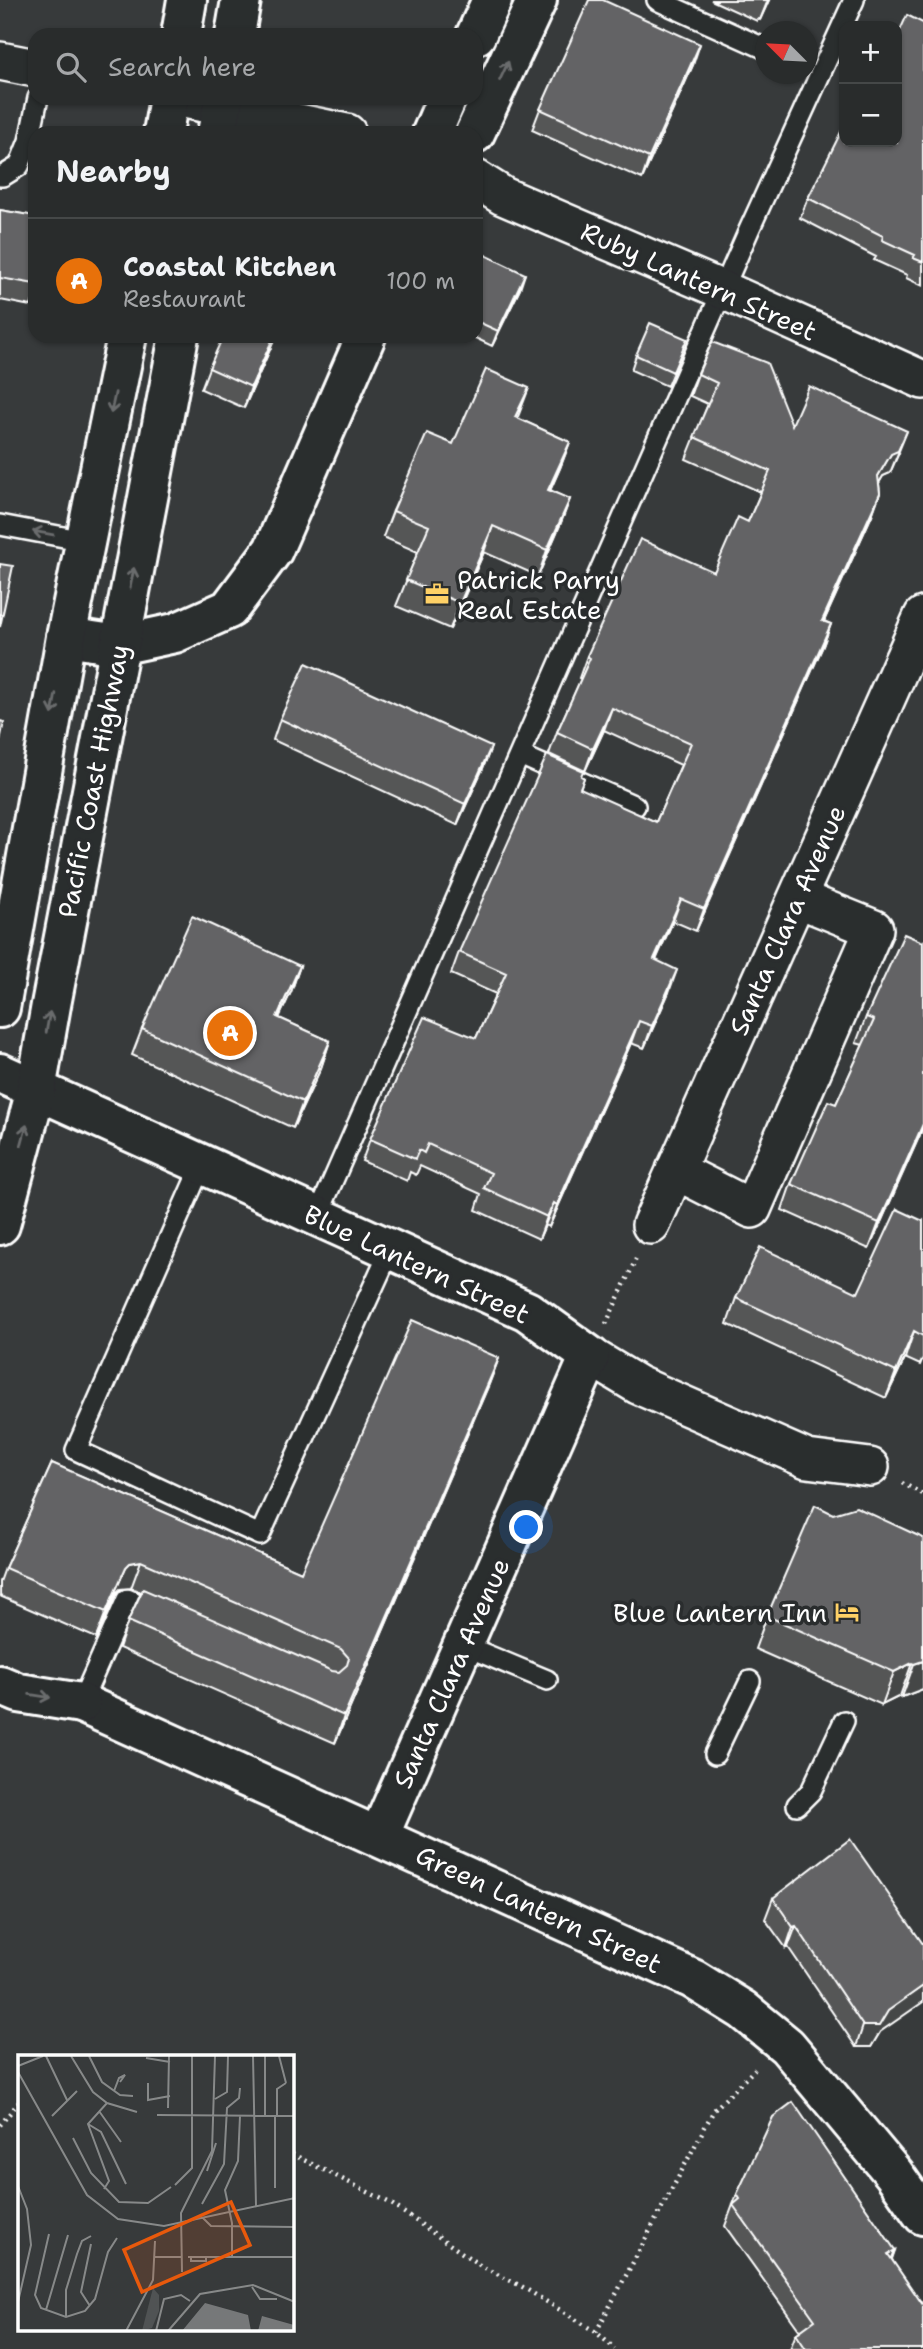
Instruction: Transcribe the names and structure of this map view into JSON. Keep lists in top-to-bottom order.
{
  "streets": {
    "main road": [
      "Pacific Coast Highway",
      "Santa Clara Avenue",
      "Blue Lantern Street",
      "Green Lantern Street"
    ],
    "street": ["Ruby Lantern Street"]
  },
  "crossings": [
    ["Pacific Coast Highway", "Blue Lantern Street"],
    ["Santa Clara Avenue", "Blue Lantern Street"],
    ["Santa Clara Avenue", "Green Lantern Street"]
  ],
  "places": {
    "office": ["Patrick Parry Real Estate"],
    "hotel": ["Blue Lantern Inn"]
  },
  "north": "top left",
  "page": {
    "map_buttons": ["+", "−"],
    "search": "Search here",
    "heading": "Nearby",
    "list": [
      {
        "mark": "A",
        "name": "Coastal Kitchen",
        "note": "Restaurant",
        "value": "100 m"
      }
    ],
    "pins": "A"
  }
}
